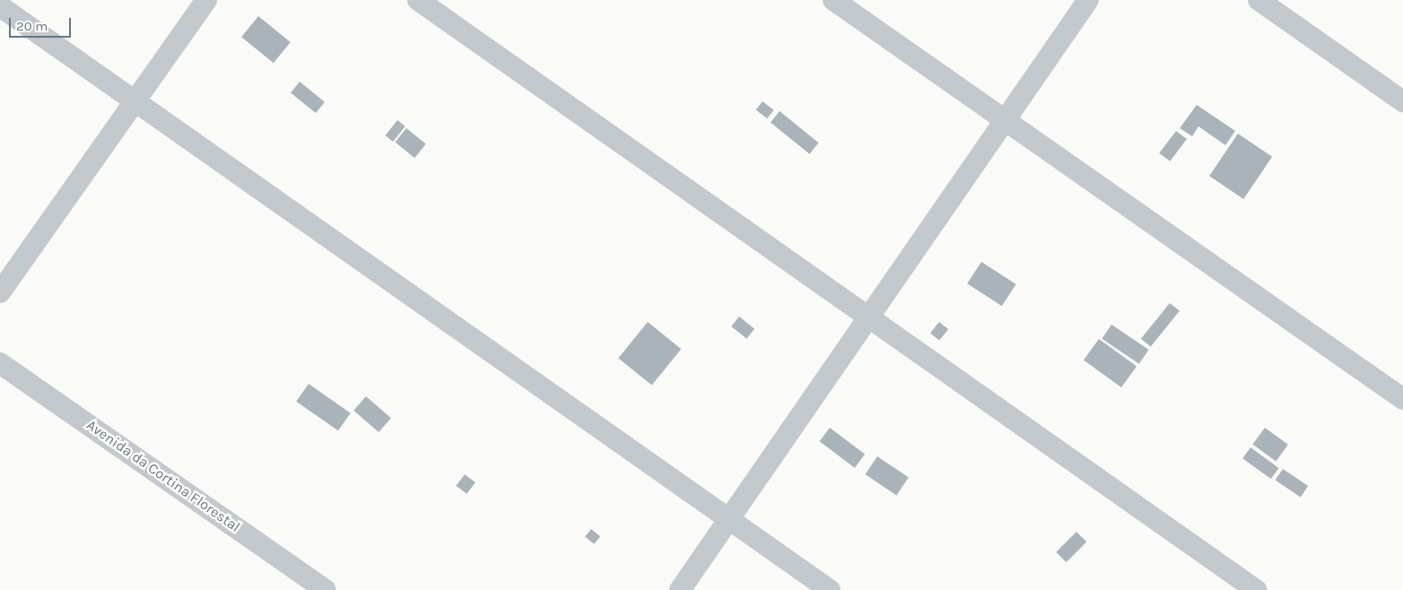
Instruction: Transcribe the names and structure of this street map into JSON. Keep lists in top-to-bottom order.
{
  "streets": {
    "street": ["Avenida da Cortina Florestal"]
  },
  "scale_bar": "20 m"
}
